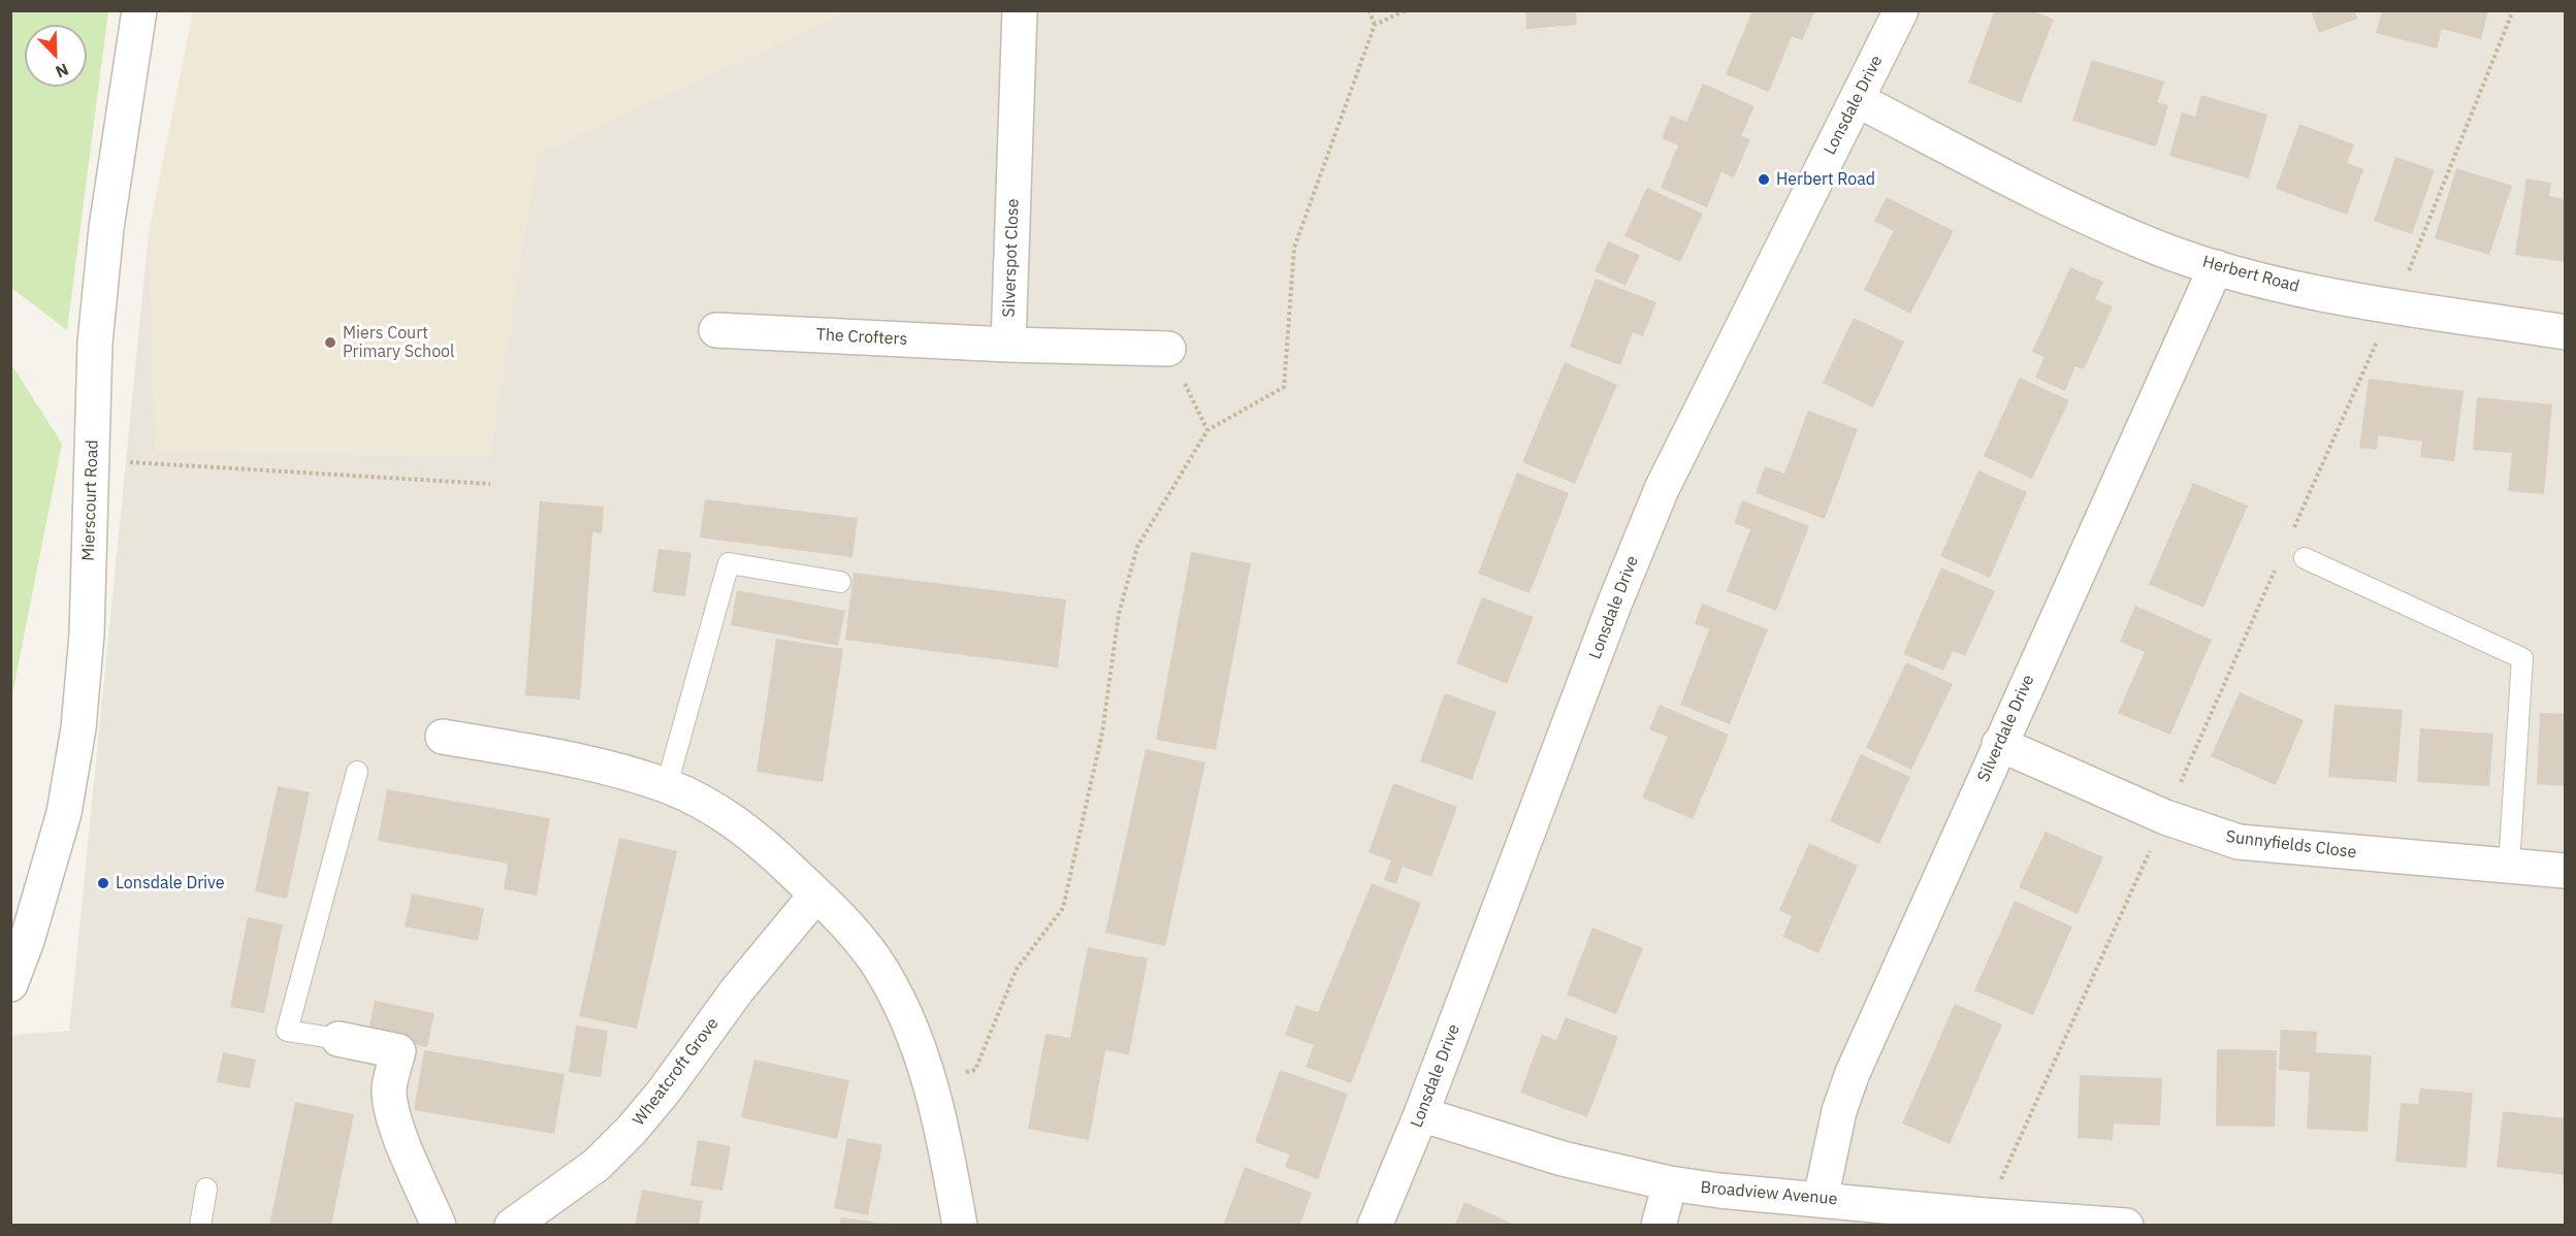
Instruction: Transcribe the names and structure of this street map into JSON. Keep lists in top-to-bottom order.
{
  "streets": {
    "street": [
      "Lonsdale Drive",
      "Silverspot Close",
      "Herbert Road",
      "The Crofters",
      "Mierscourt Road",
      "Silverdale Drive",
      "Sunnyfields Close",
      "Wheatcroft Grove",
      "Broadview Avenue"
    ]
  },
  "crossings": [
    ["Lonsdale Drive", "Herbert Road"],
    ["Lonsdale Drive", "Broadview Avenue"],
    ["Silverspot Close", "The Crofters"],
    ["Herbert Road", "Silverdale Drive"],
    ["Silverdale Drive", "Sunnyfields Close"],
    ["Silverdale Drive", "Broadview Avenue"]
  ],
  "places": ["Herbert Road", "Miers Court Primary School", "Lonsdale Drive"],
  "north": "bottom right"
}
